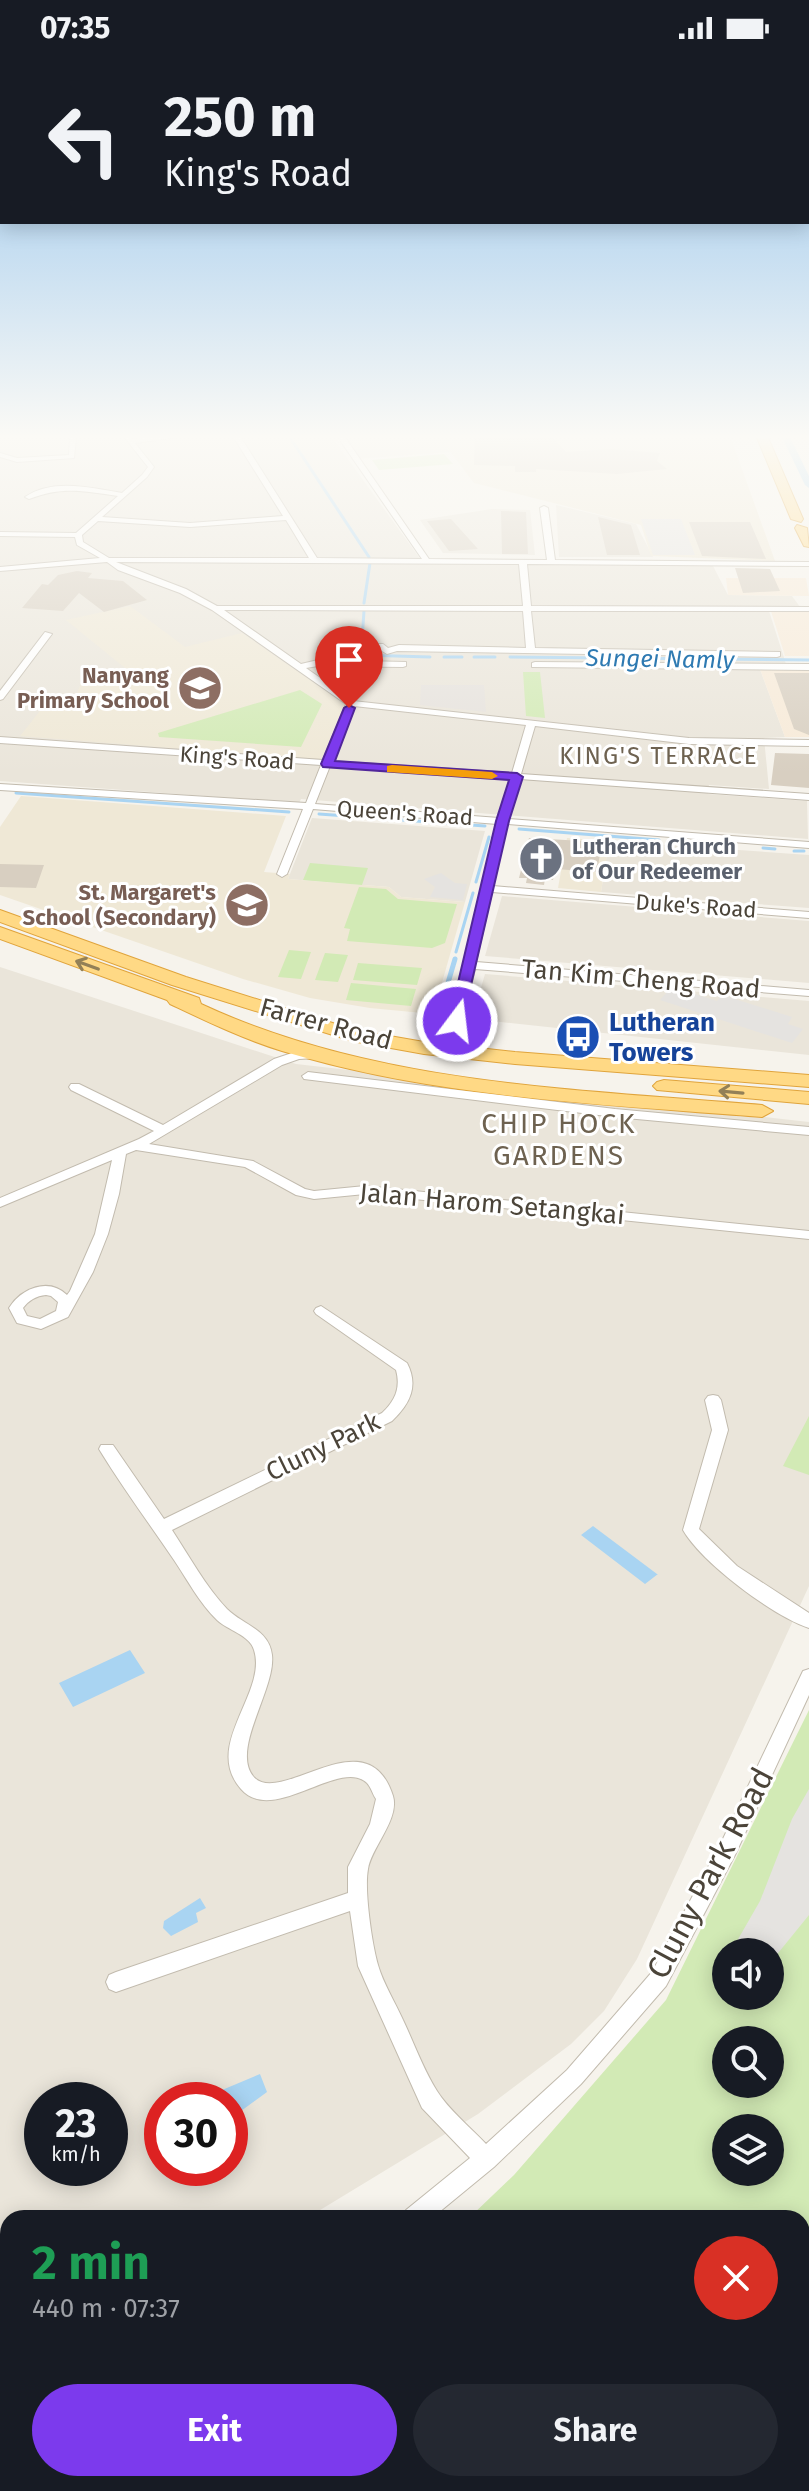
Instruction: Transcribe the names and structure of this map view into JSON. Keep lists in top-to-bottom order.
{
  "streets": {
    "highway": ["Farrer Road"],
    "street": [
      "King's Road",
      "Queen's Road",
      "Duke's Road",
      "Tan Kim Cheng Road",
      "Jalan Harom Setangkai",
      "Cluny Park",
      "Cluny Park Road"
    ]
  },
  "districts": ["KING'S TERRACE", "CHIP HOCK GARDENS"],
  "water": ["Sungei Namly"],
  "places": {
    "school or university": ["Nanyang Primary School", "St. Margaret's School (Secondary)"],
    "church": ["Lutheran Church of Our Redeemer"],
    "bus stop": ["Lutheran Towers"]
  },
  "page": {
    "status": "07:35",
    "turn": ["250 m", "King's Road"],
    "speed": "23 km/h",
    "limit": "30",
    "heading": ["2 min", "440 m · 07:37"],
    "buttons": ["Exit", "Share"]
  }
}
